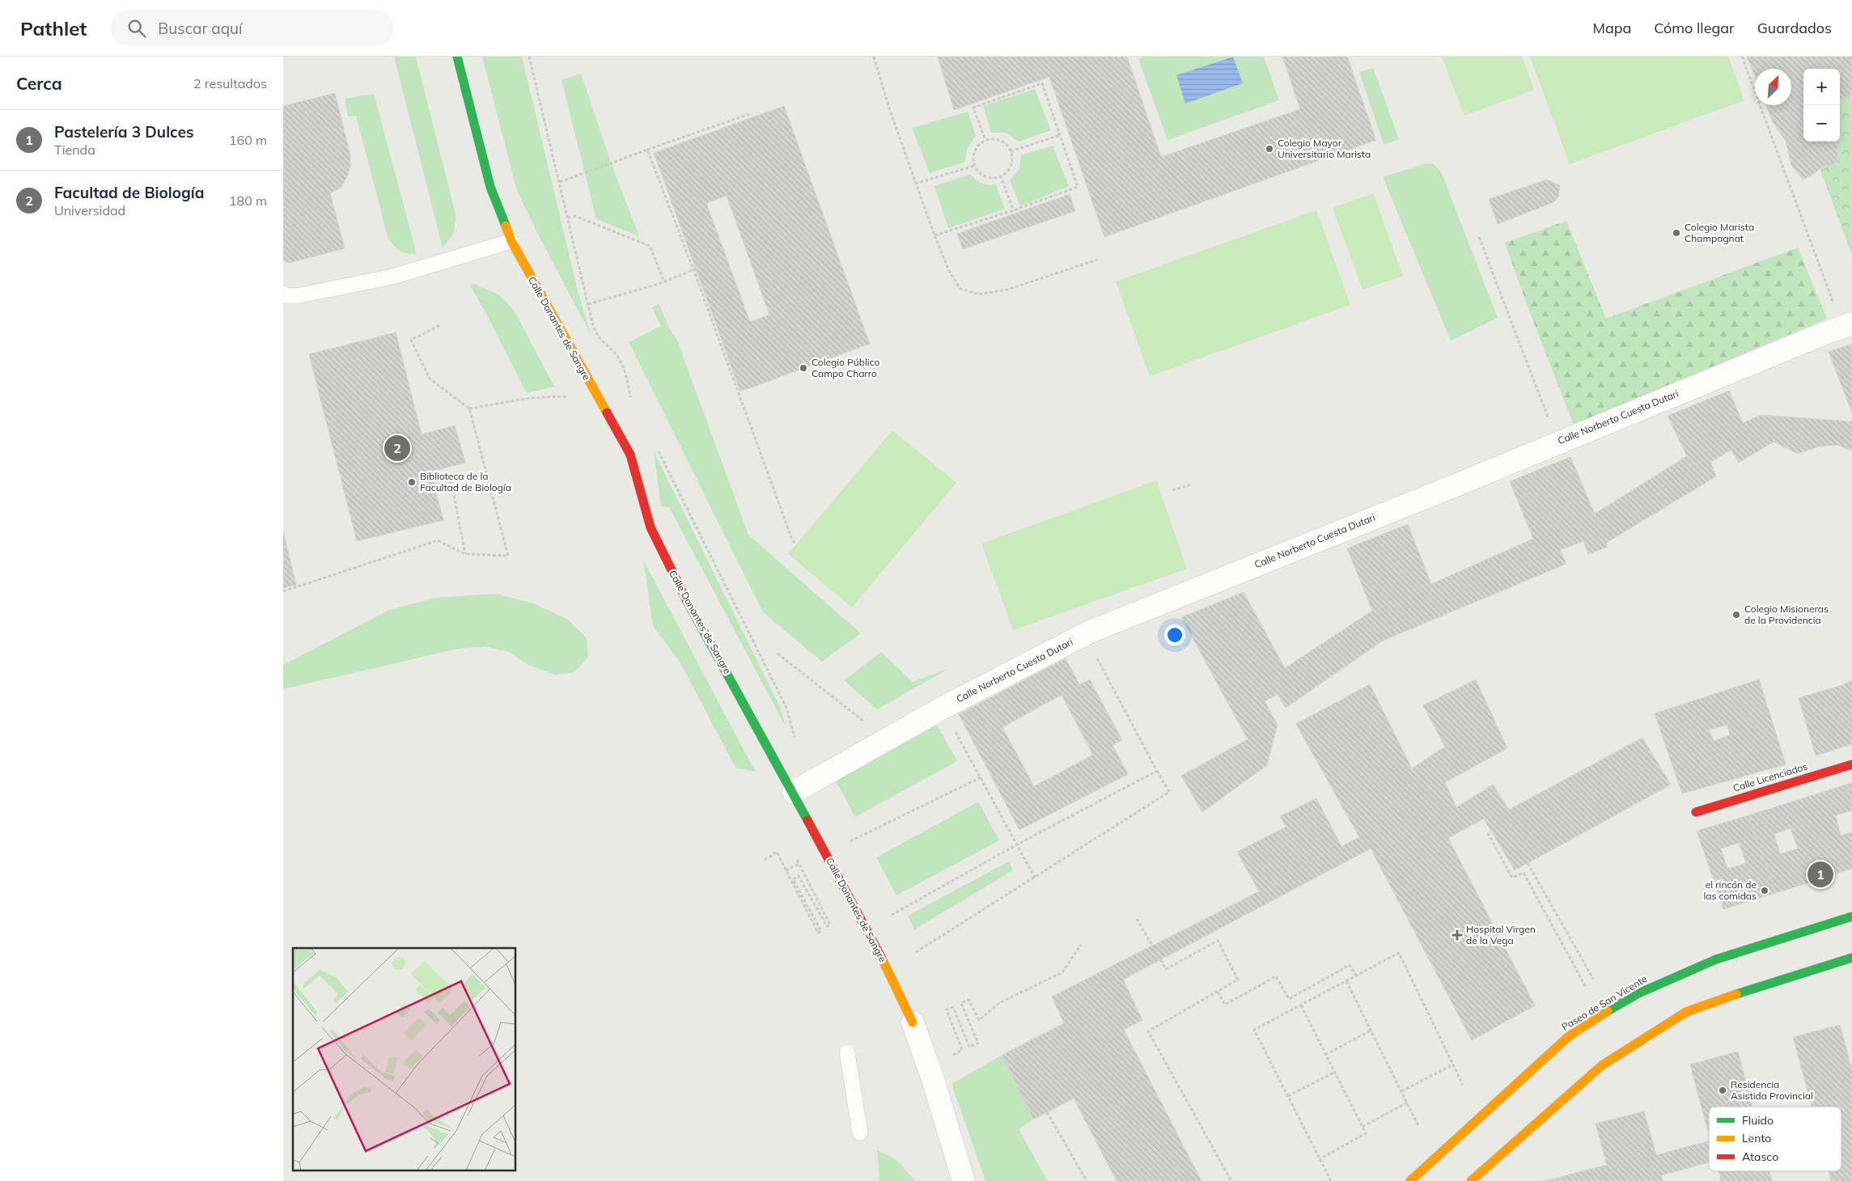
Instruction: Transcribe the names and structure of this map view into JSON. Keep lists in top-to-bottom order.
{
  "streets": {
    "main road": ["Calle Donantes de Sangre", "Calle Licenciados", "Paseo de San Vicente"],
    "street": ["Calle Norberto Cuesta Dutari"]
  },
  "crossings": [
    ["Calle Donantes de Sangre", "Calle Norberto Cuesta Dutari"]
  ],
  "places": {
    "other": [
      "Colegio Mayor Universitario Marista",
      "Colegio Marista Champagnat",
      "Colegio Público Campo Charro",
      "Biblioteca de la Facultad de Biología",
      "Colegio Misioneras de la Providencia",
      "el rincón de las comidas",
      "Residencia Asistida Provincial"
    ],
    "health": ["Hospital Virgen de la Vega"]
  },
  "legend": ["Fluido", "Lento", "Atasco"],
  "north": "top right",
  "page": {
    "header": "Pathlet",
    "search": "Buscar aquí",
    "nav": ["Mapa", "Cómo llegar", "Guardados"],
    "heading": ["Cerca", "2 resultados"],
    "map_buttons": ["+", "−"],
    "list": [
      {
        "mark": "1",
        "name": "Pastelería 3 Dulces",
        "note": "Tienda",
        "value": "160 m"
      },
      {
        "mark": "2",
        "name": "Facultad de Biología",
        "note": "Universidad",
        "value": "180 m"
      }
    ],
    "pins": ["2", "1"]
  }
}
